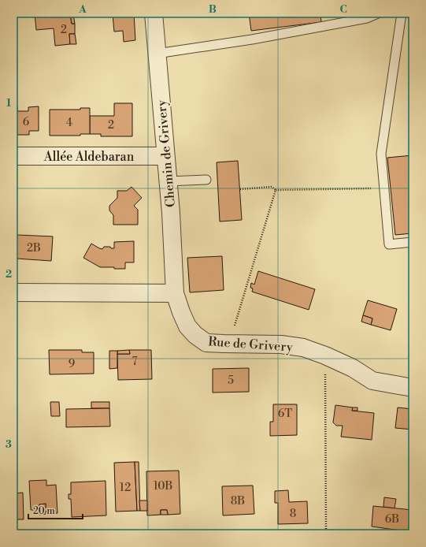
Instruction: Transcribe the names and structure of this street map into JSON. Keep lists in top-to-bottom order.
{
  "streets": {
    "street": ["Chemin de Grivery", "Allée Aldebaran", "Rue de Grivery"]
  },
  "crossings": [
    ["Chemin de Grivery", "Allée Aldebaran"],
    ["Chemin de Grivery", "Rue de Grivery"]
  ],
  "house_numbers": [
    "2",
    "6",
    "4",
    "2",
    "2B",
    "7",
    "9",
    "5",
    "6T",
    "10B",
    "12",
    "8B",
    "8",
    "6B"
  ],
  "scale_bar": "20 m",
  "grid": {
    "columns": ["A", "B", "C"],
    "rows": ["1", "2", "3"]
  }
}
